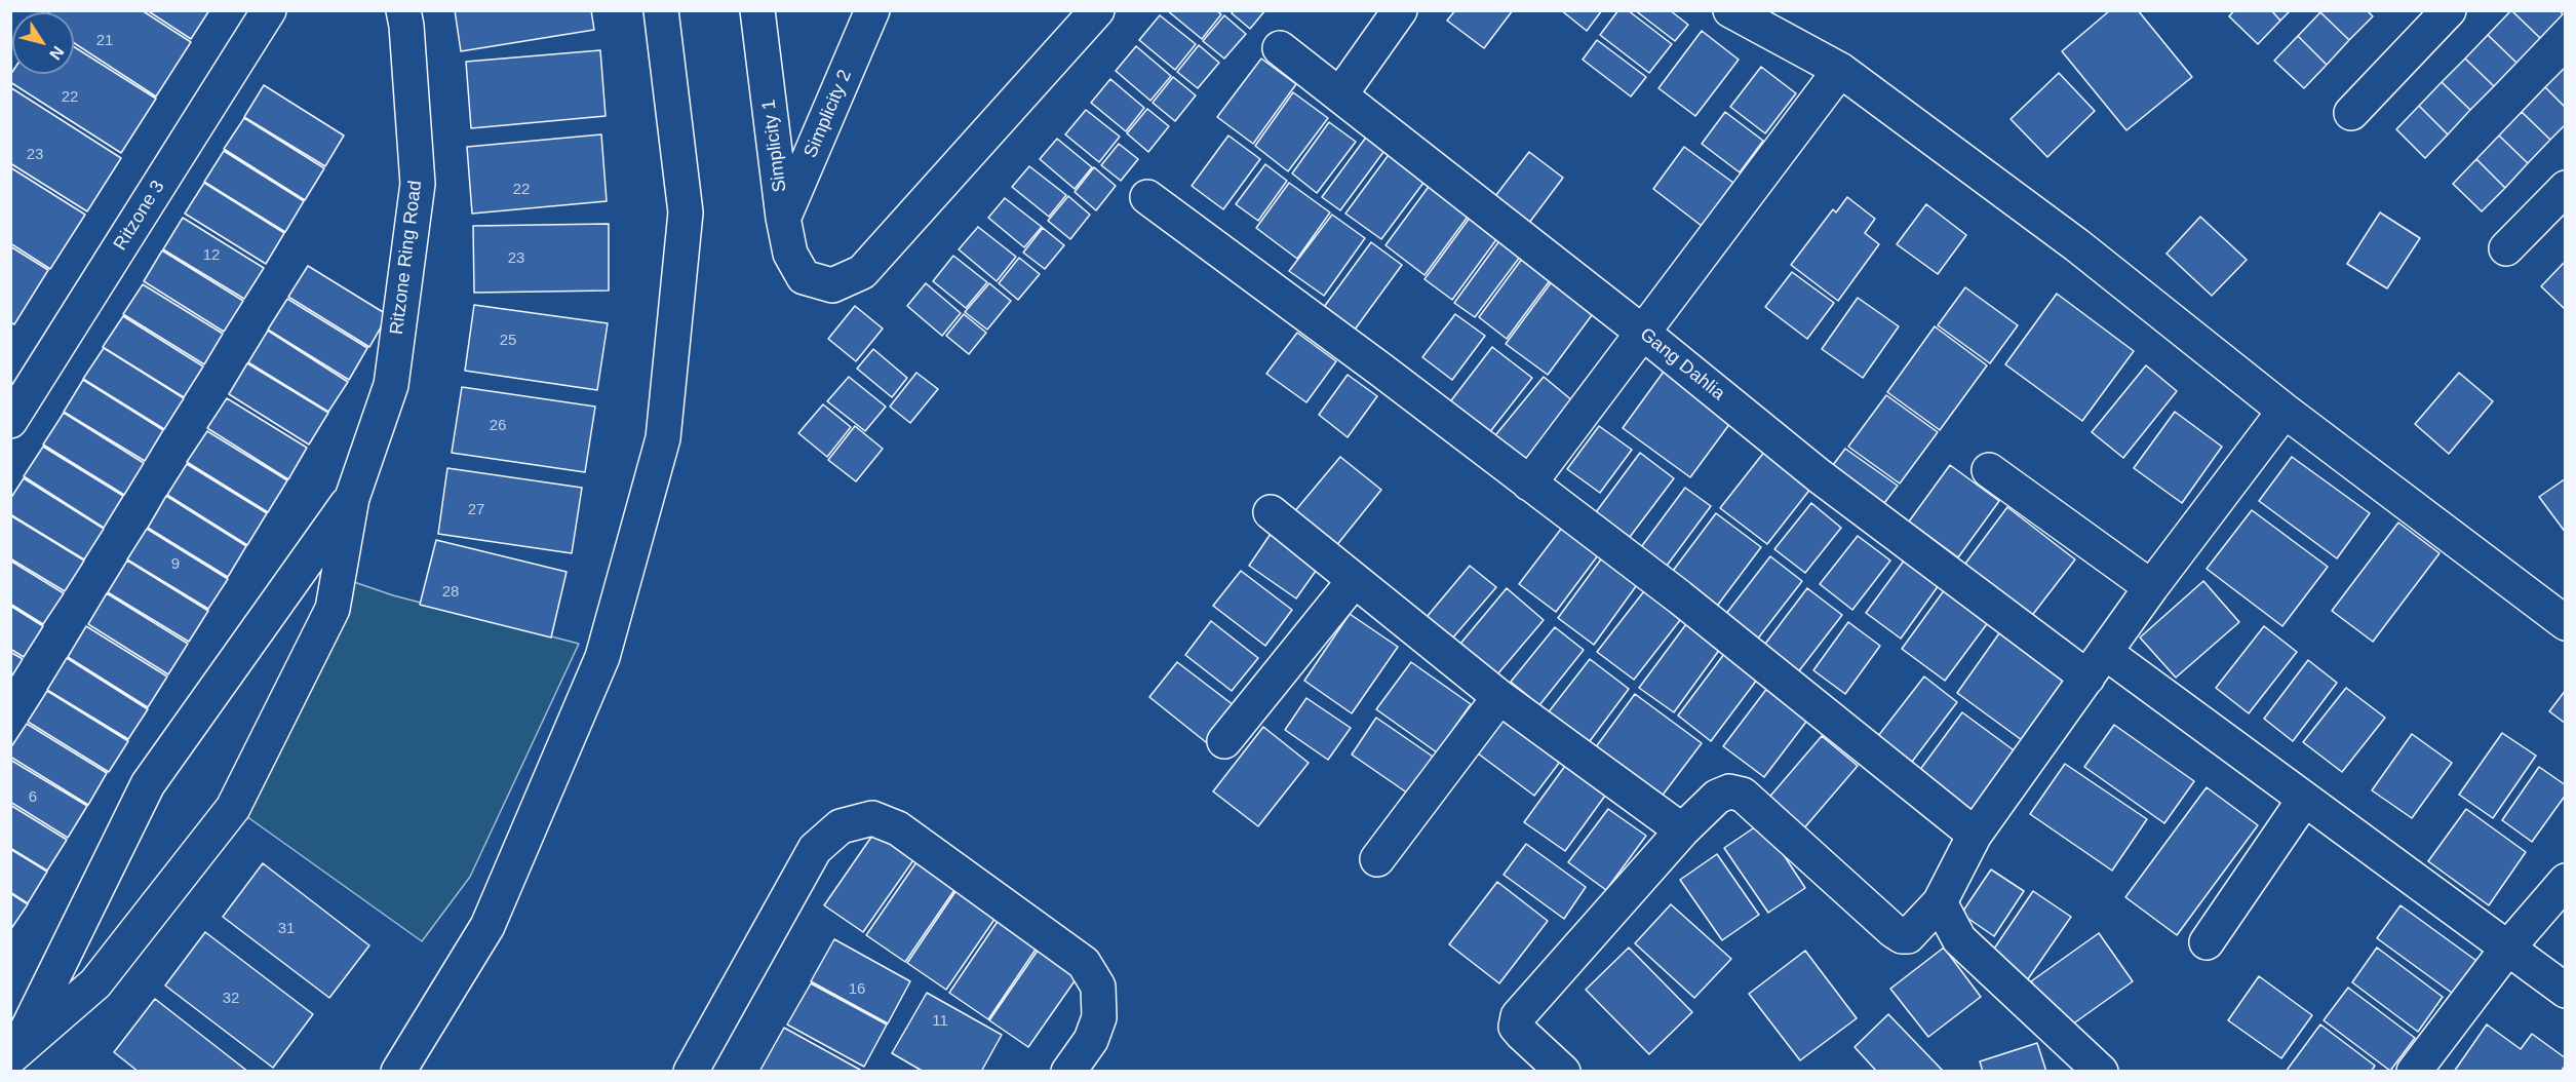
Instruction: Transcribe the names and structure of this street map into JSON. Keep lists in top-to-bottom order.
{
  "streets": {
    "street": [
      "Simplicity 2",
      "Simplicity 1",
      "Ritzone 3",
      "Ritzone Ring Road",
      "Gang Dahlia"
    ]
  },
  "crossings": [
    ["Simplicity 2", "Simplicity 1"]
  ],
  "house_numbers": [
    "21",
    "22",
    "23",
    "22",
    "12",
    "23",
    "25",
    "26",
    "27",
    "9",
    "28",
    "6",
    "31",
    "16",
    "32",
    "11"
  ],
  "north": "bottom right"
}
